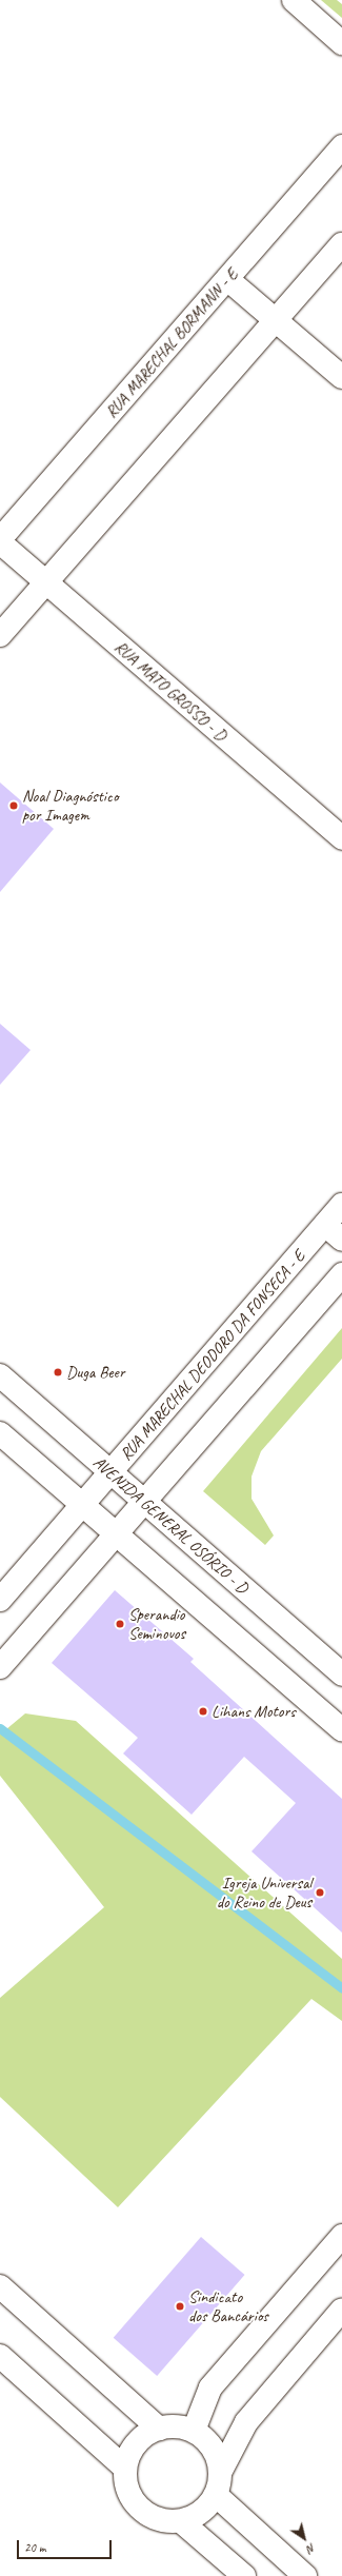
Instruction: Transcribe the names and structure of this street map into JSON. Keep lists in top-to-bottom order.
{
  "streets": {
    "street": [
      "RUA MARECHAL BORMANN - E",
      "RUA MATO GROSSO - D",
      "RUA MARECHAL DEODORO DA FONSECA - E",
      "AVENIDA GENERAL OSÓRIO - D"
    ]
  },
  "crossings": [
    ["RUA MARECHAL DEODORO DA FONSECA - E", "AVENIDA GENERAL OSÓRIO - D"]
  ],
  "places": [
    "Noal Diagnóstico por Imagem",
    "Duga Beer",
    "Sperandio Seminovos",
    "Lihans Motors",
    "Igreja Universal do Reino de Deus",
    "Sindicato dos Bancários"
  ],
  "scale_bar": "20 m",
  "north": "bottom right"
}
